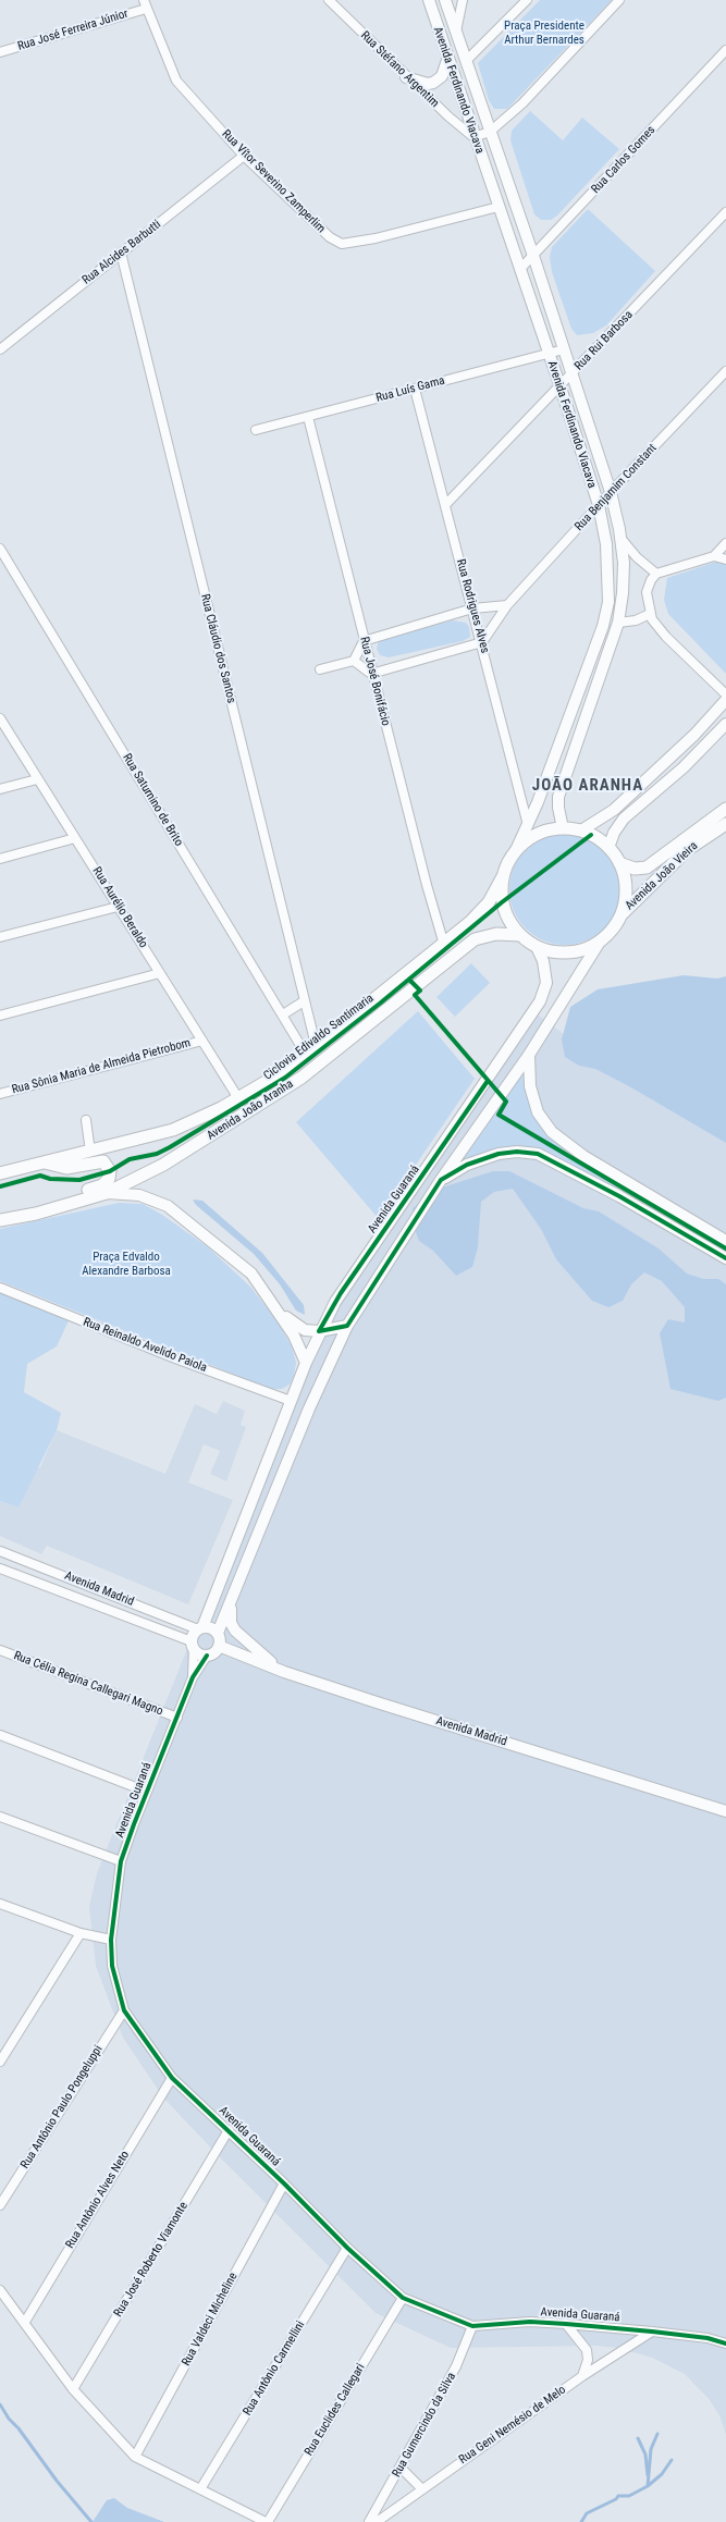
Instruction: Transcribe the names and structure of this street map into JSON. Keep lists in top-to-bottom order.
{
  "streets": {
    "main road": ["Avenida João Vieira", "Avenida João Aranha"],
    "street": [
      "Rua José Ferreira Júnior",
      "Rua Stéfano Argentim",
      "Avenida Ferdinando Viacava",
      "Rua Carlos Gomes",
      "Rua Vítor Severino Zamperlim",
      "Rua Alcides Barbutti",
      "Rua Rui Barbosa",
      "Rua Luís Gama",
      "Rua Benjamim Constant",
      "Rua Rodrigues Alves",
      "Rua Cláudio dos Santos",
      "Rua José Bonifácio",
      "Rua Saturnino de Brito",
      "Rua Aurélio Beraldo",
      "Rua Sônia Maria de Almeida Pietrobom",
      "Avenida Guaraná",
      "Rua Reinaldo Avelido Paiola",
      "Avenida Madrid",
      "Rua Célia Regina Callegari Magno",
      "Rua Antônio Paulo Pongeluppi",
      "Rua Antônio Alves Neto",
      "Rua José Roberto Viamonte",
      "Rua Valdeci Micheline",
      "Rua Antônio Carmellini",
      "Rua Euclides Callegari",
      "Rua Gumercindo da Silva",
      "Rua Geni Nemésio de Melo"
    ],
    "cycle path": ["Ciclovia Edivaldo Santimaria"]
  },
  "crossings": [
    ["Rua José Ferreira Júnior", "Rua Vítor Severino Zamperlim"],
    ["Rua Stéfano Argentim", "Avenida Ferdinando Viacava"],
    ["Avenida Ferdinando Viacava", "Rua Carlos Gomes"],
    ["Avenida Ferdinando Viacava", "Rua Vítor Severino Zamperlim"],
    ["Avenida Ferdinando Viacava", "Rua Rui Barbosa"],
    ["Avenida Ferdinando Viacava", "Rua Luís Gama"],
    ["Avenida Ferdinando Viacava", "Rua Benjamim Constant"],
    ["Avenida Ferdinando Viacava", "Rua Rodrigues Alves"],
    ["Avenida Ferdinando Viacava", "Avenida João Vieira"],
    ["Avenida Ferdinando Viacava", "Avenida João Aranha"],
    ["Avenida Ferdinando Viacava", "Avenida Guaraná"],
    ["Rua Vítor Severino Zamperlim", "Rua Alcides Barbutti"],
    ["Rua Alcides Barbutti", "Rua Cláudio dos Santos"],
    ["Rua Rui Barbosa", "Rua Rodrigues Alves"],
    ["Rua Luís Gama", "Rua Rodrigues Alves"],
    ["Rua Luís Gama", "Rua José Bonifácio"],
    ["Rua Benjamim Constant", "Rua Rodrigues Alves"],
    ["Rua Cláudio dos Santos", "Avenida João Aranha"],
    ["Rua José Bonifácio", "Avenida João Aranha"],
    ["Rua Saturnino de Brito", "Avenida João Aranha"],
    ["Avenida João Vieira", "Avenida João Aranha"],
    ["Avenida João Vieira", "Avenida Guaraná"],
    ["Rua Aurélio Beraldo", "Rua Sônia Maria de Almeida Pietrobom"],
    ["Rua Aurélio Beraldo", "Avenida João Aranha"],
    ["Avenida João Aranha", "Avenida Guaraná"],
    ["Avenida Guaraná", "Rua Reinaldo Avelido Paiola"],
    ["Avenida Guaraná", "Avenida Madrid"],
    ["Avenida Guaraná", "Rua Célia Regina Callegari Magno"],
    ["Avenida Guaraná", "Rua Antônio Paulo Pongeluppi"],
    ["Avenida Guaraná", "Rua Antônio Alves Neto"],
    ["Avenida Guaraná", "Rua José Roberto Viamonte"],
    ["Avenida Guaraná", "Rua Valdeci Micheline"],
    ["Avenida Guaraná", "Rua Antônio Carmellini"],
    ["Avenida Guaraná", "Rua Euclides Callegari"],
    ["Avenida Guaraná", "Rua Gumercindo da Silva"],
    ["Avenida Guaraná", "Rua Geni Nemésio de Melo"]
  ],
  "districts": ["JOÃO ARANHA"],
  "parks": ["Praça Presidente Arthur Bernardes", "Praça Edvaldo Alexandre Barbosa"]
}
